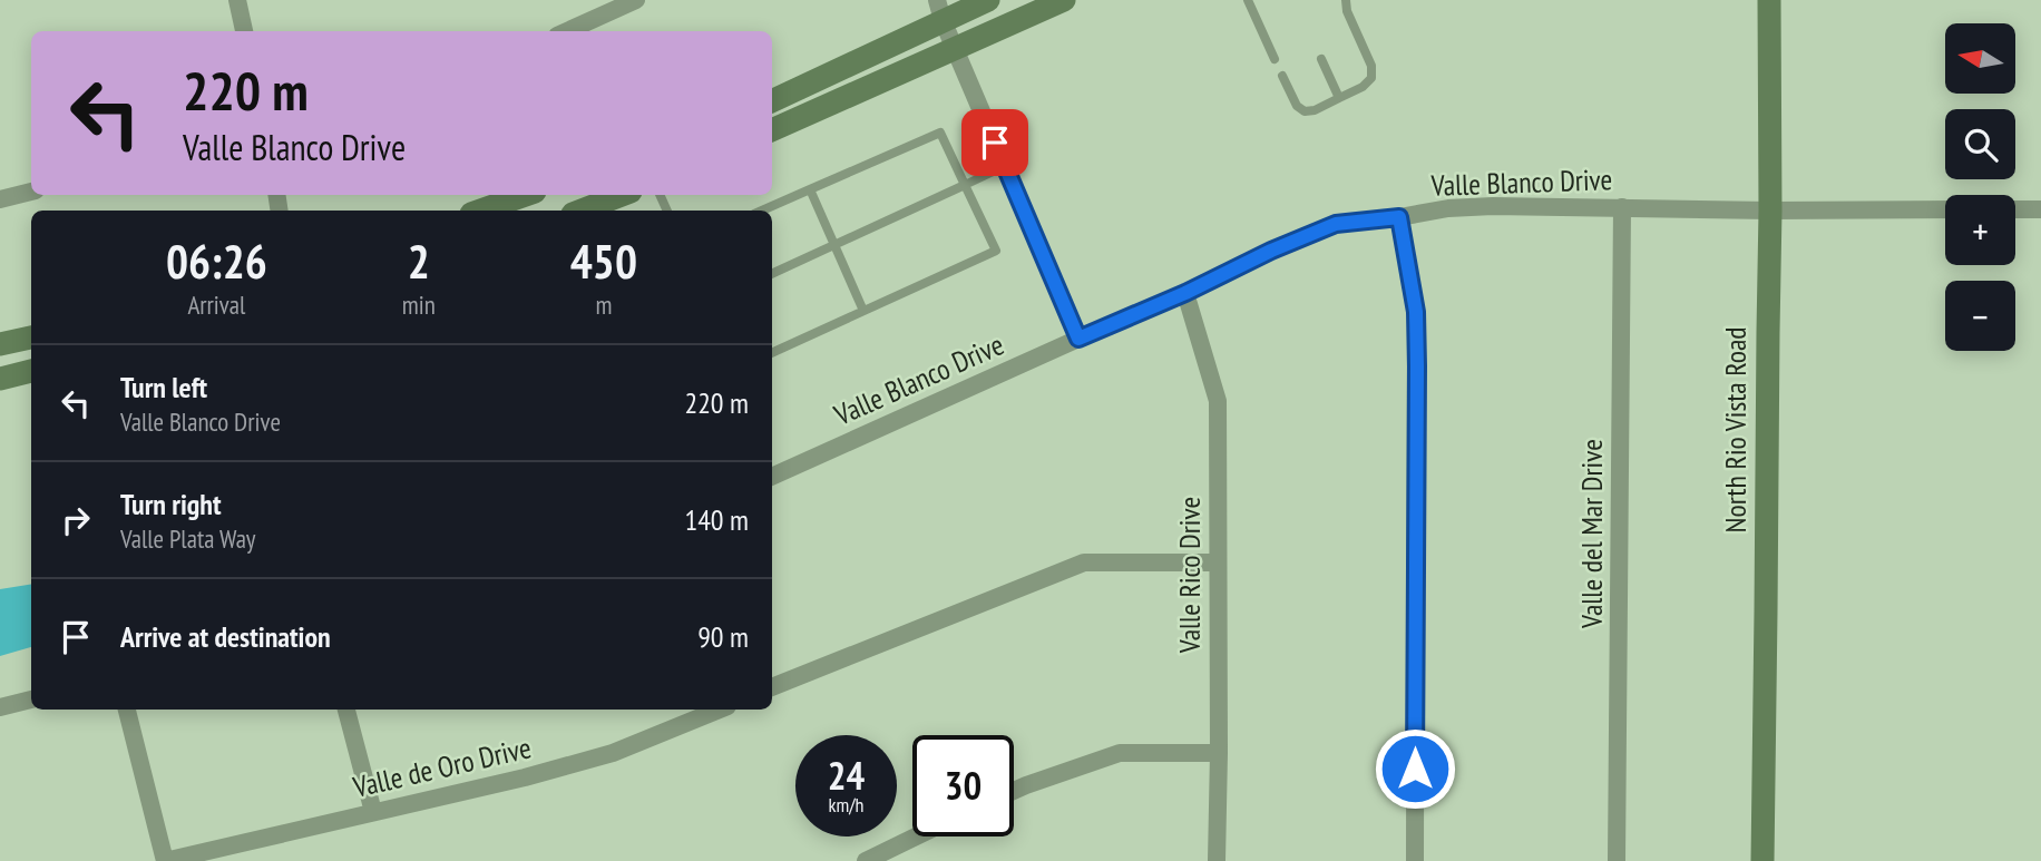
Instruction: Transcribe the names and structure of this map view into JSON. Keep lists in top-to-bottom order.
{
  "streets": {
    "street": [
      "Valle Blanco Drive",
      "North Rio Vista Road",
      "Valle del Mar Drive",
      "Valle Rico Drive",
      "Valle de Oro Drive"
    ]
  },
  "crossings": [
    ["Valle Blanco Drive", "North Rio Vista Road"],
    ["Valle Blanco Drive", "Valle del Mar Drive"],
    ["Valle Blanco Drive", "Valle Rico Drive"]
  ],
  "north": "left",
  "page": {
    "map_buttons": ["+", "−"],
    "turn": ["220 m", "Valle Blanco Drive"],
    "eta": [
      "06:26",
      "Arrival",
      "2",
      "min",
      "450",
      "m"
    ],
    "list": [
      {
        "name": "Turn left",
        "note": "Valle Blanco Drive",
        "value": "220 m"
      },
      {
        "name": "Turn right",
        "note": "Valle Plata Way",
        "value": "140 m"
      },
      {
        "name": "Arrive at destination",
        "value": "90 m"
      }
    ],
    "speed": "24 km/h",
    "limit": "30"
  }
}
